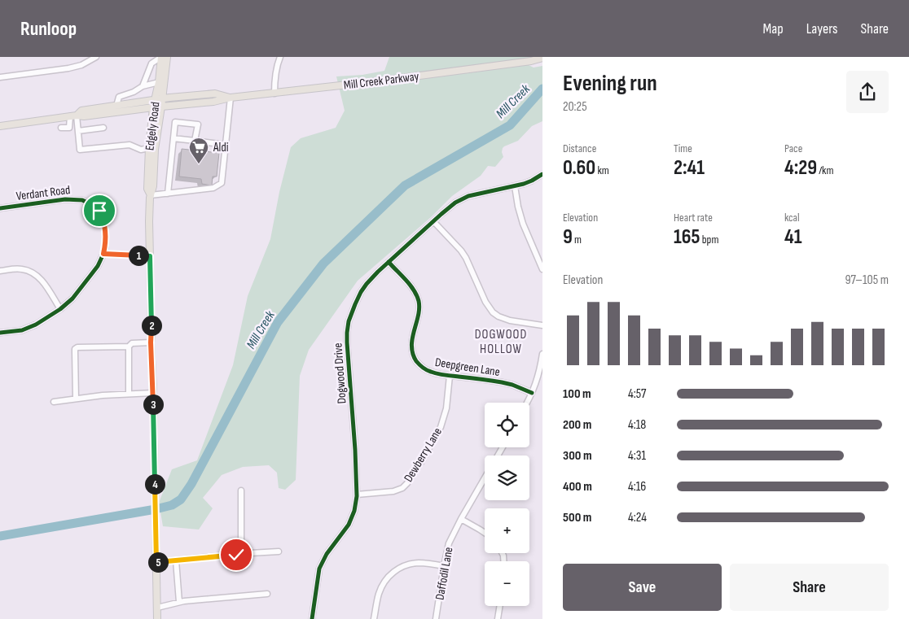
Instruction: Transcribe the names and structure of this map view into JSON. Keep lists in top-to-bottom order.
{
  "streets": {
    "main road": ["Mill Creek Parkway", "Edgely Road"],
    "street": [
      "Verdant Road",
      "Deepgreen Lane",
      "Dogwood Drive",
      "Dewberry Lane",
      "Daffodil Lane"
    ]
  },
  "crossings": [
    ["Mill Creek Parkway", "Edgely Road"],
    ["Deepgreen Lane", "Dogwood Drive"],
    ["Deepgreen Lane", "Dewberry Lane"],
    ["Dogwood Drive", "Dewberry Lane"]
  ],
  "districts": ["DOGWOOD HOLLOW"],
  "water": ["Mill Creek"],
  "places": {
    "supermarket": ["Aldi"]
  },
  "page": {
    "header": "Runloop",
    "nav": ["Map", "Layers", "Share"],
    "heading": ["Evening run", "20:25"],
    "stats": [
      ["Distance", "0.60 km"],
      ["Time", "2:41"],
      ["Pace", "4:29 /km"],
      ["Elevation", "9 m"],
      ["Heart rate", "165 bpm"],
      ["kcal", "41"]
    ],
    "pins": [
      "1",
      "2",
      "3",
      "4",
      "5"
    ],
    "chart": ["Elevation", "97–105 m"],
    "list": [
      {
        "name": "100 m",
        "note": "4:57"
      },
      {
        "name": "200 m",
        "note": "4:18"
      },
      {
        "name": "300 m",
        "note": "4:31"
      },
      {
        "name": "400 m",
        "note": "4:16"
      },
      {
        "name": "500 m",
        "note": "4:24"
      }
    ],
    "map_buttons": ["+", "−"],
    "buttons": ["Save", "Share"]
  }
}
